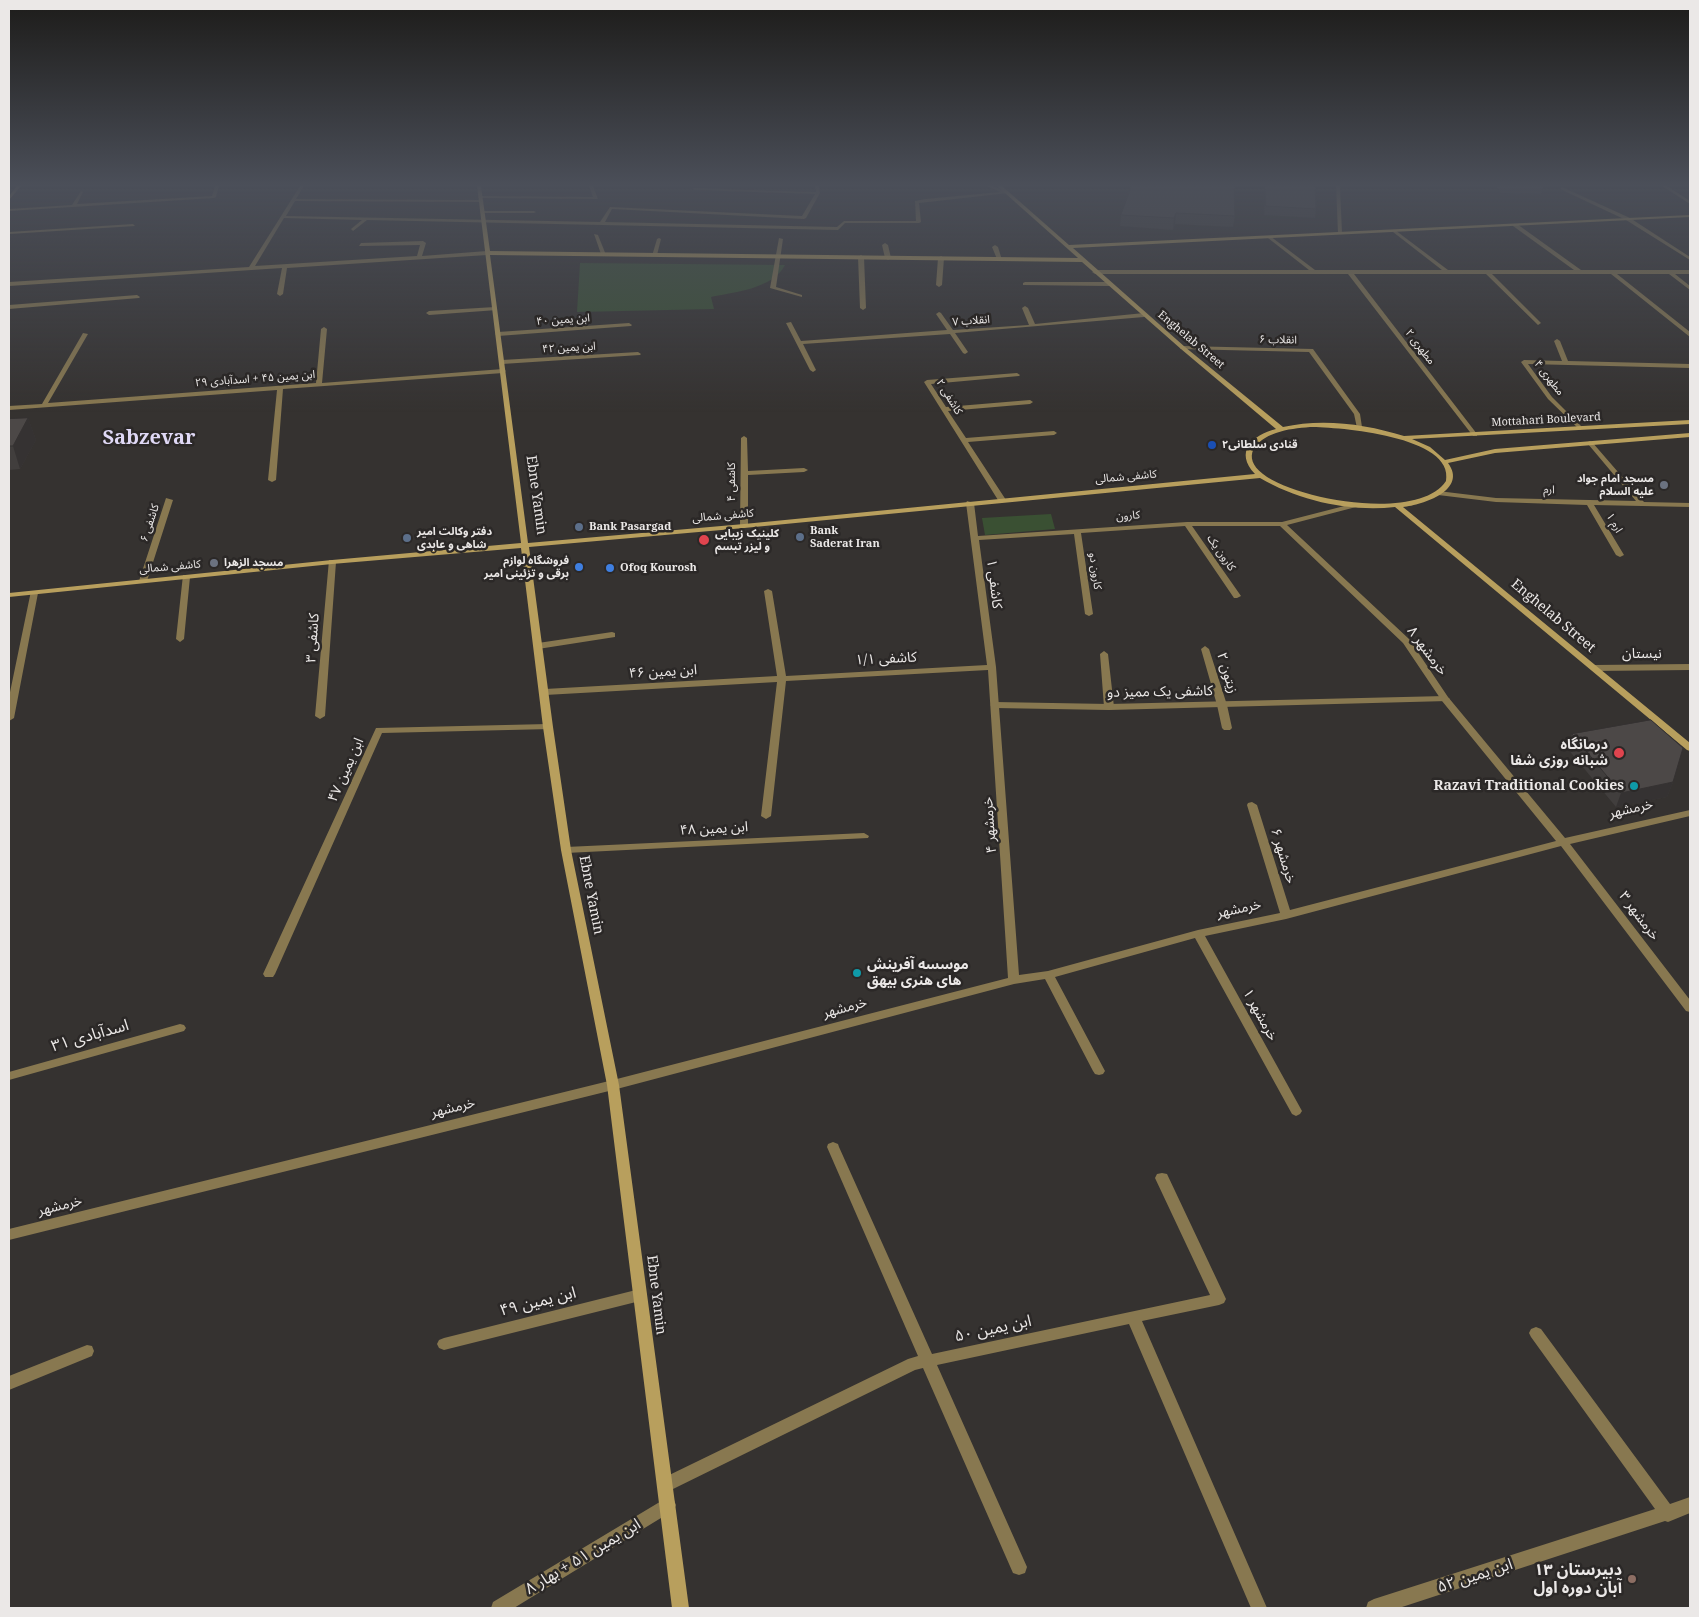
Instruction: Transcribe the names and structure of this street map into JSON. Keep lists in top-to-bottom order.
{
  "streets": {
    "street": [
      "ابن یمین ۴۰",
      "انقلاب ۷",
      "Enghelab Street",
      "انقلاب ۶",
      "مطهری ۲",
      "ابن یمین ۴۲",
      "مطهری ۴",
      "ابن یمین ۴۵ + اسدآبادی ۲۹",
      "کاشفی ۲",
      "Mottahari Boulevard",
      "کاشفی شمالی",
      "کاشفی ۴",
      "ارم",
      "Ebne Yamin",
      "کارون",
      "کاشفی ۶",
      "ارم ۱",
      "کارون یک",
      "کارون دو",
      "کاشفی ۱",
      "کاشفی ۳",
      "خرمشهر ۸",
      "نیستان",
      "کاشفی ۱/۱",
      "ابن یمین ۴۶",
      "زیتون ۲",
      "کاشفی یک ممیز دو",
      "ابن یمین ۴۷",
      "خرمشهر",
      "خرمشهر ۴",
      "ابن یمین ۴۸",
      "خرمشهر ۶",
      "خرمشهر ۳",
      "خرمشهر ۱",
      "اسدآبادی ۳۱",
      "ابن یمین ۴۹",
      "ابن یمین ۵۰",
      "ابن یمین ۵۱ + بهار ۸",
      "ابن یمین ۵۲"
    ]
  },
  "crossings": [
    ["ابن یمین ۴۰", "Ebne Yamin"],
    ["انقلاب ۷", "Enghelab Street"],
    ["Enghelab Street", "انقلاب ۶"],
    ["Enghelab Street", "نیستان"],
    ["مطهری ۲", "Mottahari Boulevard"],
    ["ابن یمین ۴۲", "Ebne Yamin"],
    ["مطهری ۴", "Mottahari Boulevard"],
    ["ابن یمین ۴۵ + اسدآبادی ۲۹", "Ebne Yamin"],
    ["کاشفی ۲", "کاشفی شمالی"],
    ["کاشفی شمالی", "کاشفی ۴"],
    ["کاشفی شمالی", "Ebne Yamin"],
    ["کاشفی شمالی", "کاشفی ۶"],
    ["کاشفی شمالی", "کاشفی ۱"],
    ["کاشفی شمالی", "کاشفی ۳"],
    ["ارم", "ارم ۱"],
    ["Ebne Yamin", "ابن یمین ۴۶"],
    ["Ebne Yamin", "ابن یمین ۴۷"],
    ["Ebne Yamin", "خرمشهر"],
    ["Ebne Yamin", "ابن یمین ۴۸"],
    ["Ebne Yamin", "ابن یمین ۴۹"],
    ["Ebne Yamin", "ابن یمین ۵۰"],
    ["Ebne Yamin", "ابن یمین ۵۱ + بهار ۸"],
    ["کارون", "کارون یک"],
    ["کارون", "کارون دو"],
    ["کارون", "کاشفی ۱"],
    ["کارون", "خرمشهر ۸"],
    ["کاشفی ۱", "کاشفی ۱/۱"],
    ["کاشفی ۱", "خرمشهر ۴"],
    ["خرمشهر ۸", "کاشفی یک ممیز دو"],
    ["خرمشهر ۸", "خرمشهر"],
    ["خرمشهر ۸", "خرمشهر ۳"],
    ["کاشفی ۱/۱", "ابن یمین ۴۶"],
    ["کاشفی ۱/۱", "خرمشهر ۴"],
    ["زیتون ۲", "کاشفی یک ممیز دو"],
    ["کاشفی یک ممیز دو", "خرمشهر ۴"],
    ["خرمشهر", "خرمشهر ۴"],
    ["خرمشهر", "خرمشهر ۶"],
    ["خرمشهر", "خرمشهر ۳"],
    ["خرمشهر", "خرمشهر ۱"]
  ],
  "districts": ["Sabzevar"],
  "places": [
    "قنادی سلطانی۲",
    "مسجد امام جواد علیه السلام",
    "Bank Pasargad",
    "Bank Saderat Iran",
    "دفتر وکالت امیر شاهی و عابدی",
    "کلینیک زیبایی و لیزر تبسم",
    "مسجد الزهرا",
    "فروشگاه لوازم برقی و تزئینی امیر",
    "Ofoq Kourosh",
    "درمانگاه شبانه روزی شفا",
    "Razavi Traditional Cookies",
    "موسسه آفرینش های هنری بیهق",
    "دبیرستان ۱۳ آبان دوره اول"
  ]
}
